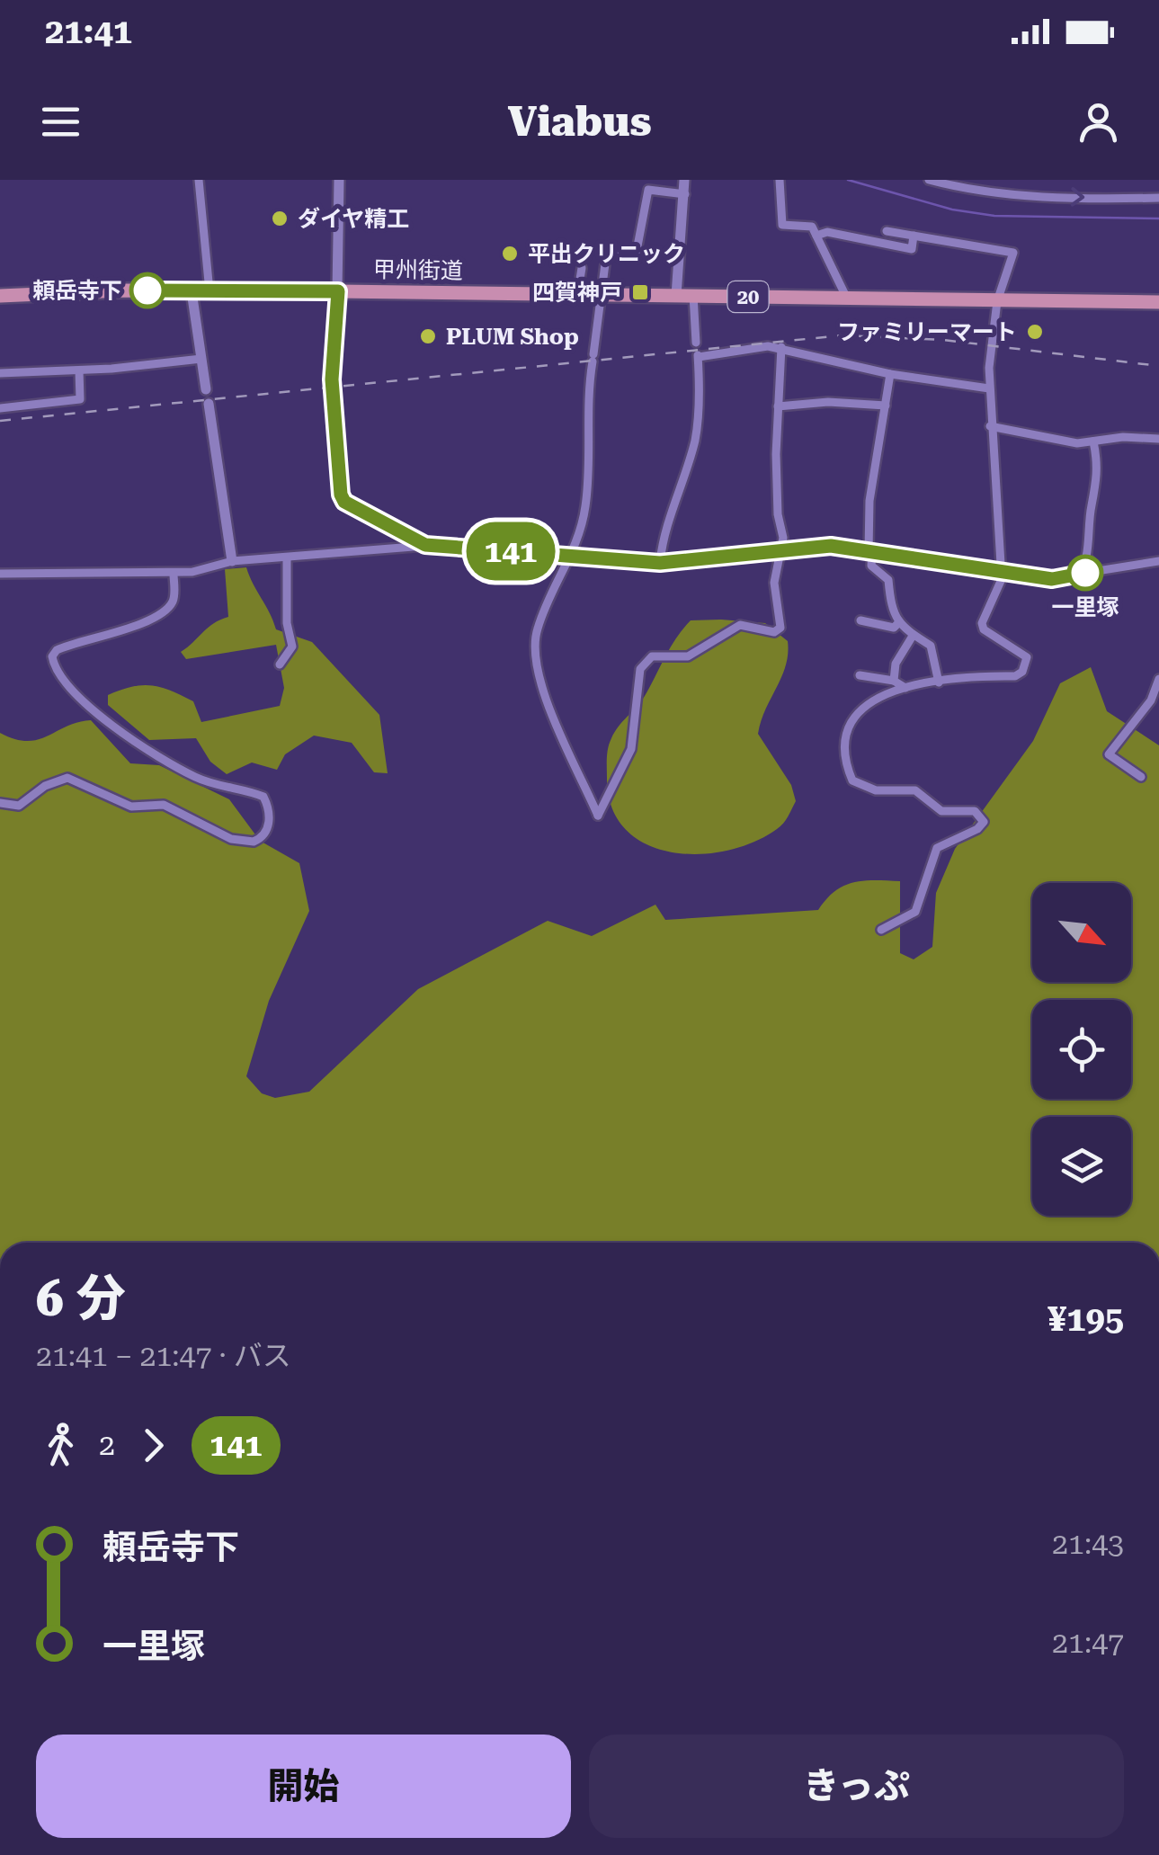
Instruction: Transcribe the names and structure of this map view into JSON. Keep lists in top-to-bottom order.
{
  "streets": {
    "highway": ["甲州街道", "20"]
  },
  "places": {
    "other": [
      "ダイヤ精工",
      "平出クリニック",
      "頼岳寺下",
      "ファミリーマート",
      "PLUM Shop",
      "一里塚"
    ],
    "transit": ["四賀神戸"]
  },
  "lines": ["bus line 141"],
  "north": "bottom right",
  "page": {
    "status": "21:41",
    "header": "Viabus",
    "on_map": "141",
    "heading": ["6 分", "21:41 – 21:47 · バス", "¥195"],
    "legs": ["2", "141"],
    "list": [
      {
        "name": "頼岳寺下",
        "value": "21:43"
      },
      {
        "name": "一里塚",
        "value": "21:47"
      }
    ],
    "buttons": ["開始", "きっぷ"]
  }
}
